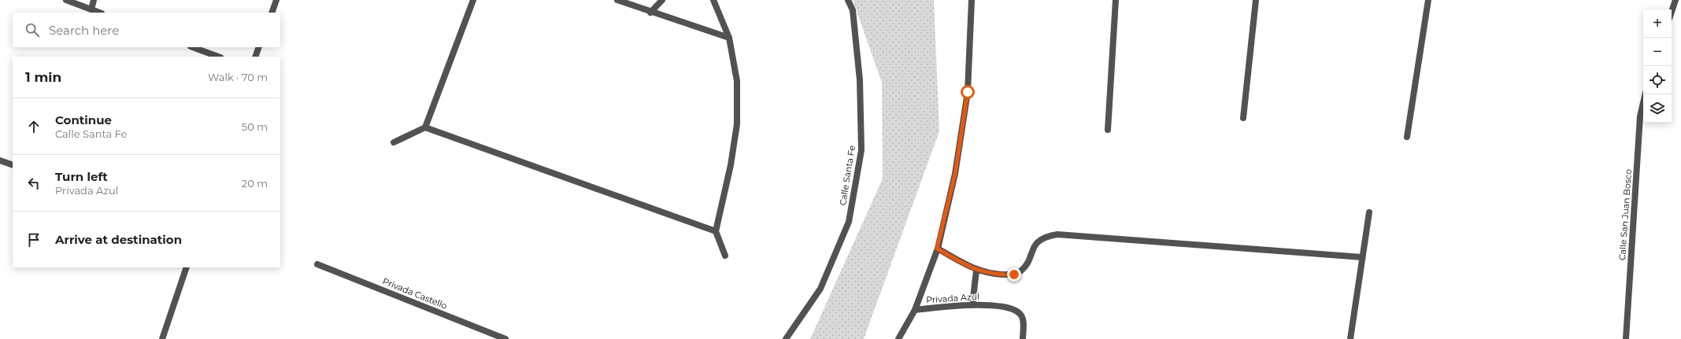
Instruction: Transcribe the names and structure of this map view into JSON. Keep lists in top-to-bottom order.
{
  "streets": {
    "street": [
      "Calle Santa Fe",
      "Calle San Juan Bosco",
      "Privada Castello",
      "Privada Azul"
    ]
  },
  "page": {
    "map_buttons": ["+", "−"],
    "search": "Search here",
    "heading": ["1 min", "Walk · 70 m"],
    "list": [
      ["Continue", "Calle Santa Fe", "50 m"],
      ["Turn left", "Privada Azul", "20 m"],
      "Arrive at destination"
    ]
  }
}
